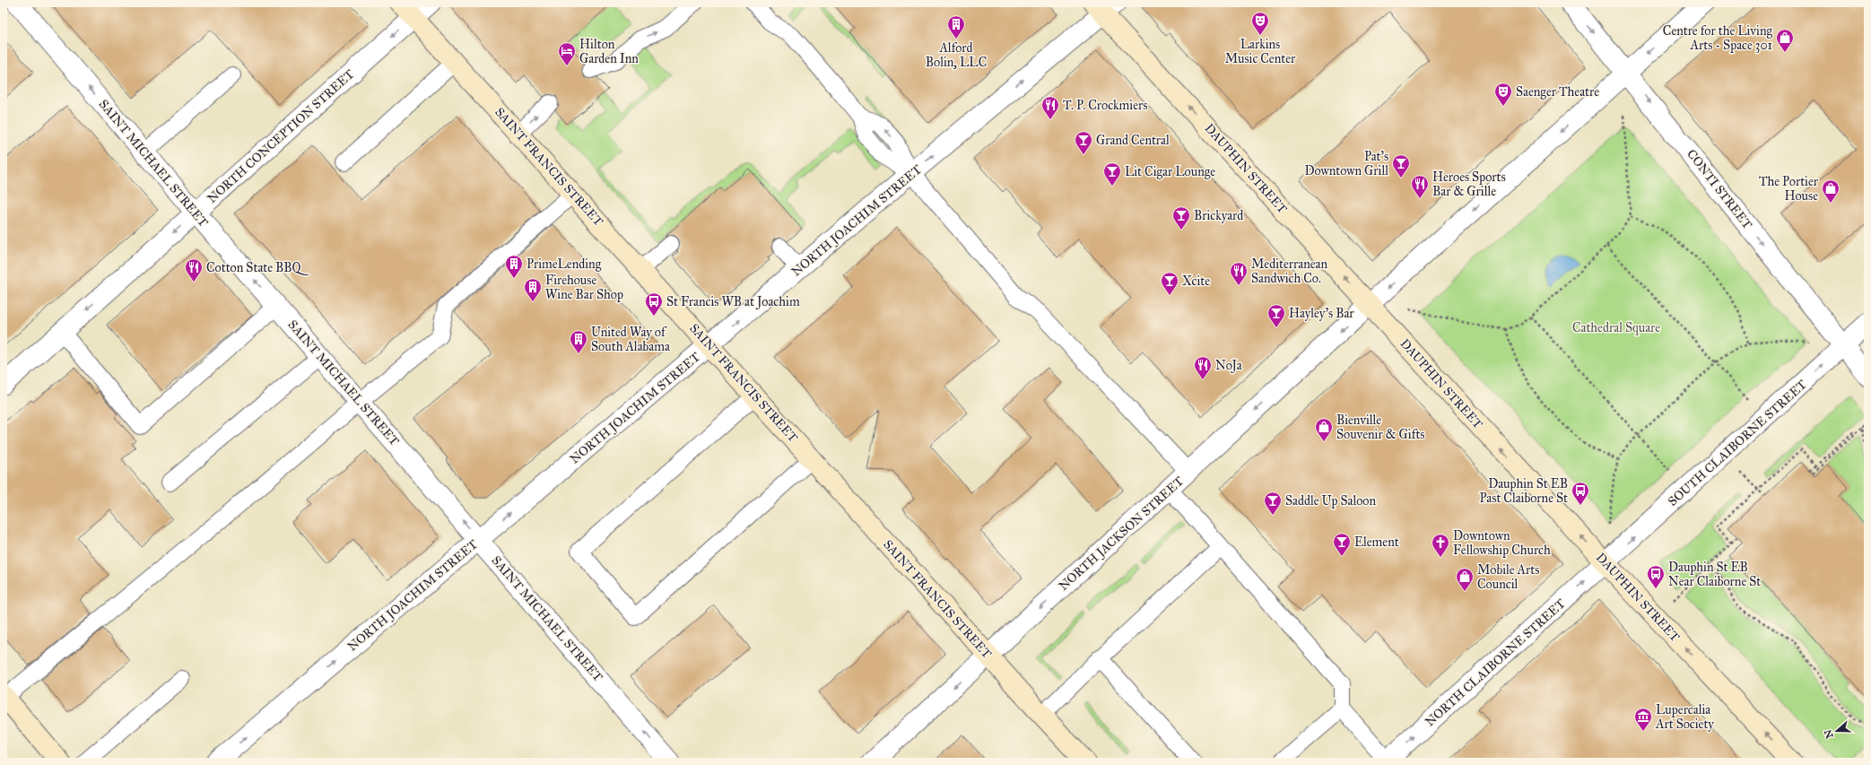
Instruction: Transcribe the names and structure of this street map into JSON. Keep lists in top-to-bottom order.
{
  "streets": {
    "street": [
      "NORTH CONCEPTION STREET",
      "SAINT MICHAEL STREET",
      "SAINT FRANCIS STREET",
      "DAUPHIN STREET",
      "CONTI STREET",
      "NORTH JOACHIM STREET",
      "SOUTH CLAIBORNE STREET",
      "NORTH JACKSON STREET",
      "NORTH CLAIBORNE STREET"
    ]
  },
  "crossings": [
    ["NORTH CONCEPTION STREET", "SAINT MICHAEL STREET"],
    ["NORTH CONCEPTION STREET", "SAINT FRANCIS STREET"],
    ["SAINT MICHAEL STREET", "NORTH JOACHIM STREET"],
    ["SAINT FRANCIS STREET", "NORTH JOACHIM STREET"],
    ["SAINT FRANCIS STREET", "NORTH JACKSON STREET"],
    ["DAUPHIN STREET", "NORTH JOACHIM STREET"],
    ["DAUPHIN STREET", "SOUTH CLAIBORNE STREET"],
    ["DAUPHIN STREET", "NORTH JACKSON STREET"],
    ["DAUPHIN STREET", "NORTH CLAIBORNE STREET"],
    ["CONTI STREET", "SOUTH CLAIBORNE STREET"],
    ["CONTI STREET", "NORTH JACKSON STREET"],
    ["SOUTH CLAIBORNE STREET", "NORTH CLAIBORNE STREET"]
  ],
  "one_way": [
    "NORTH CONCEPTION STREET",
    "SAINT MICHAEL STREET",
    "DAUPHIN STREET",
    "CONTI STREET",
    "NORTH JOACHIM STREET",
    "SOUTH CLAIBORNE STREET",
    "NORTH JACKSON STREET",
    "NORTH CLAIBORNE STREET"
  ],
  "parks": ["Cathedral Square"],
  "places": {
    "theatre": ["Larkins Music Center", "Saenger Theatre"],
    "building": [
      "Alford Bolin, LLC",
      "PrimeLending",
      "Firehouse Wine Bar Shop",
      "United Way of South Alabama"
    ],
    "shop": [
      "Centre for the Living Arts - Space 301",
      "The Portier House",
      "Bienville Souvenir & Gifts",
      "Mobile Arts Council"
    ],
    "hotel": ["Hilton Garden Inn"],
    "restaurant": [
      "T. P. Crockmiers",
      "Heroes Sports Bar & Grille",
      "Cotton State BBQ",
      "Mediterranean Sandwich Co.",
      "NoJa"
    ],
    "bar": [
      "Grand Central",
      "Pat's Downtown Grill",
      "Lit Cigar Lounge",
      "Brickyard",
      "Xcite",
      "Hayley's Bar",
      "Saddle Up Saloon",
      "Element"
    ],
    "bus stop": ["St Francis WB at Joachim", "Dauphin St EB Past Claiborne St", "Dauphin St EB Near Claiborne St"],
    "church": ["Downtown Fellowship Church"],
    "museum": ["Lupercalia Art Society"]
  },
  "north": "left"
}
